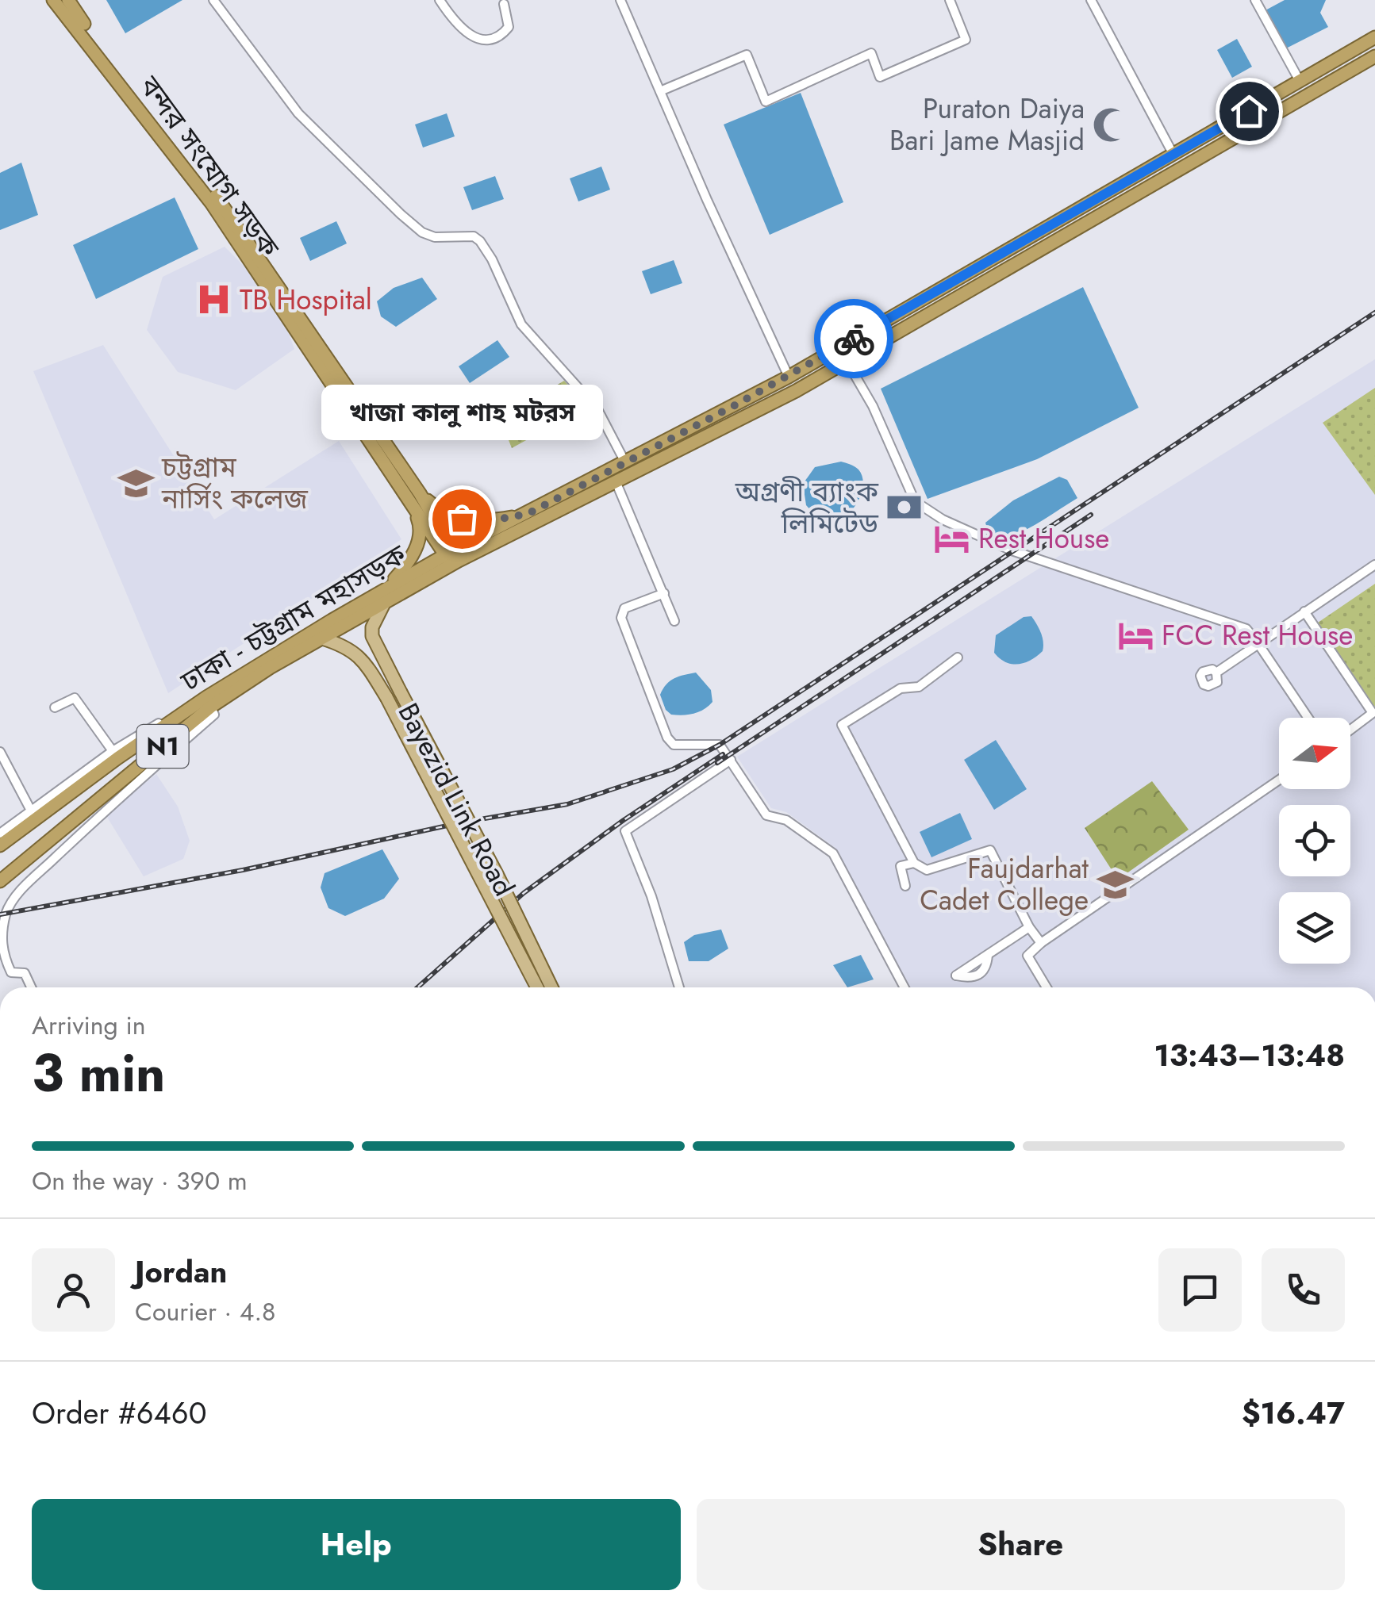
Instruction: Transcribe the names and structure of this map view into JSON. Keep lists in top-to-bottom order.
{
  "streets": {
    "highway": ["বন্দর সংযোগ সড়ক", "ঢাকা - চট্টগ্রাম মহাসড়ক", "N1"],
    "main road": ["Bayezid Link Road"]
  },
  "crossings": [
    ["বন্দর সংযোগ সড়ক", "ঢাকা - চট্টগ্রাম মহাসড়ক"],
    ["ঢাকা - চট্টগ্রাম মহাসড়ক", "Bayezid Link Road"]
  ],
  "places": {
    "mosque": ["Puraton Daiya Bari Jame Masjid"],
    "hospital": ["TB Hospital"],
    "school or university": ["চট্টগ্রাম নার্সিং কলেজ", "Faujdarhat Cadet College"],
    "bank": ["অগ্রণী ব্যাংক লিমিটেড"],
    "other": ["খাজা কালু শাহ মটরস"],
    "hotel": ["Rest House", "FCC Rest House"]
  },
  "north": "right",
  "page": {
    "bubble": "খাজা কালু শাহ মটরস",
    "heading": ["3 min", "Arriving in", "13:43–13:48"],
    "panel": [
      "Jordan",
      "Courier · 4.8",
      "Order #6460",
      "$16.47"
    ],
    "bar": "On the way · 390 m",
    "buttons": ["Help", "Share"]
  }
}
